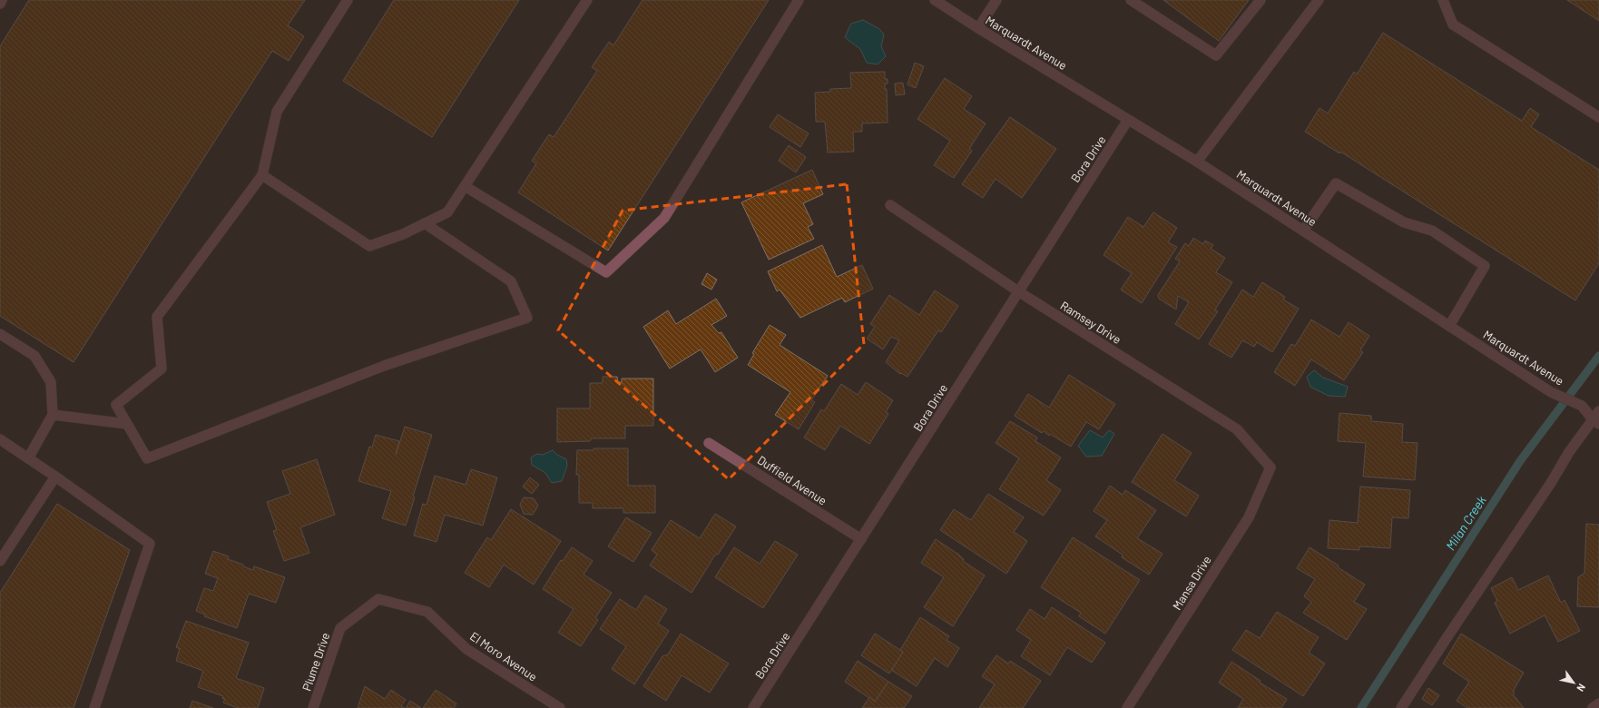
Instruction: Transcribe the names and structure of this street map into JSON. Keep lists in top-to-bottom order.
{
  "streets": {
    "street": [
      "Marquardt Avenue",
      "Bora Drive",
      "Ramsey Drive",
      "Duffield Avenue",
      "Mansa Drive",
      "El Moro Avenue",
      "Plume Drive"
    ]
  },
  "crossings": [
    ["Marquardt Avenue", "Bora Drive"],
    ["Bora Drive", "Ramsey Drive"],
    ["Bora Drive", "Duffield Avenue"],
    ["Ramsey Drive", "Mansa Drive"],
    ["El Moro Avenue", "Plume Drive"]
  ],
  "water": ["Milan Creek"],
  "north": "bottom right"
}
